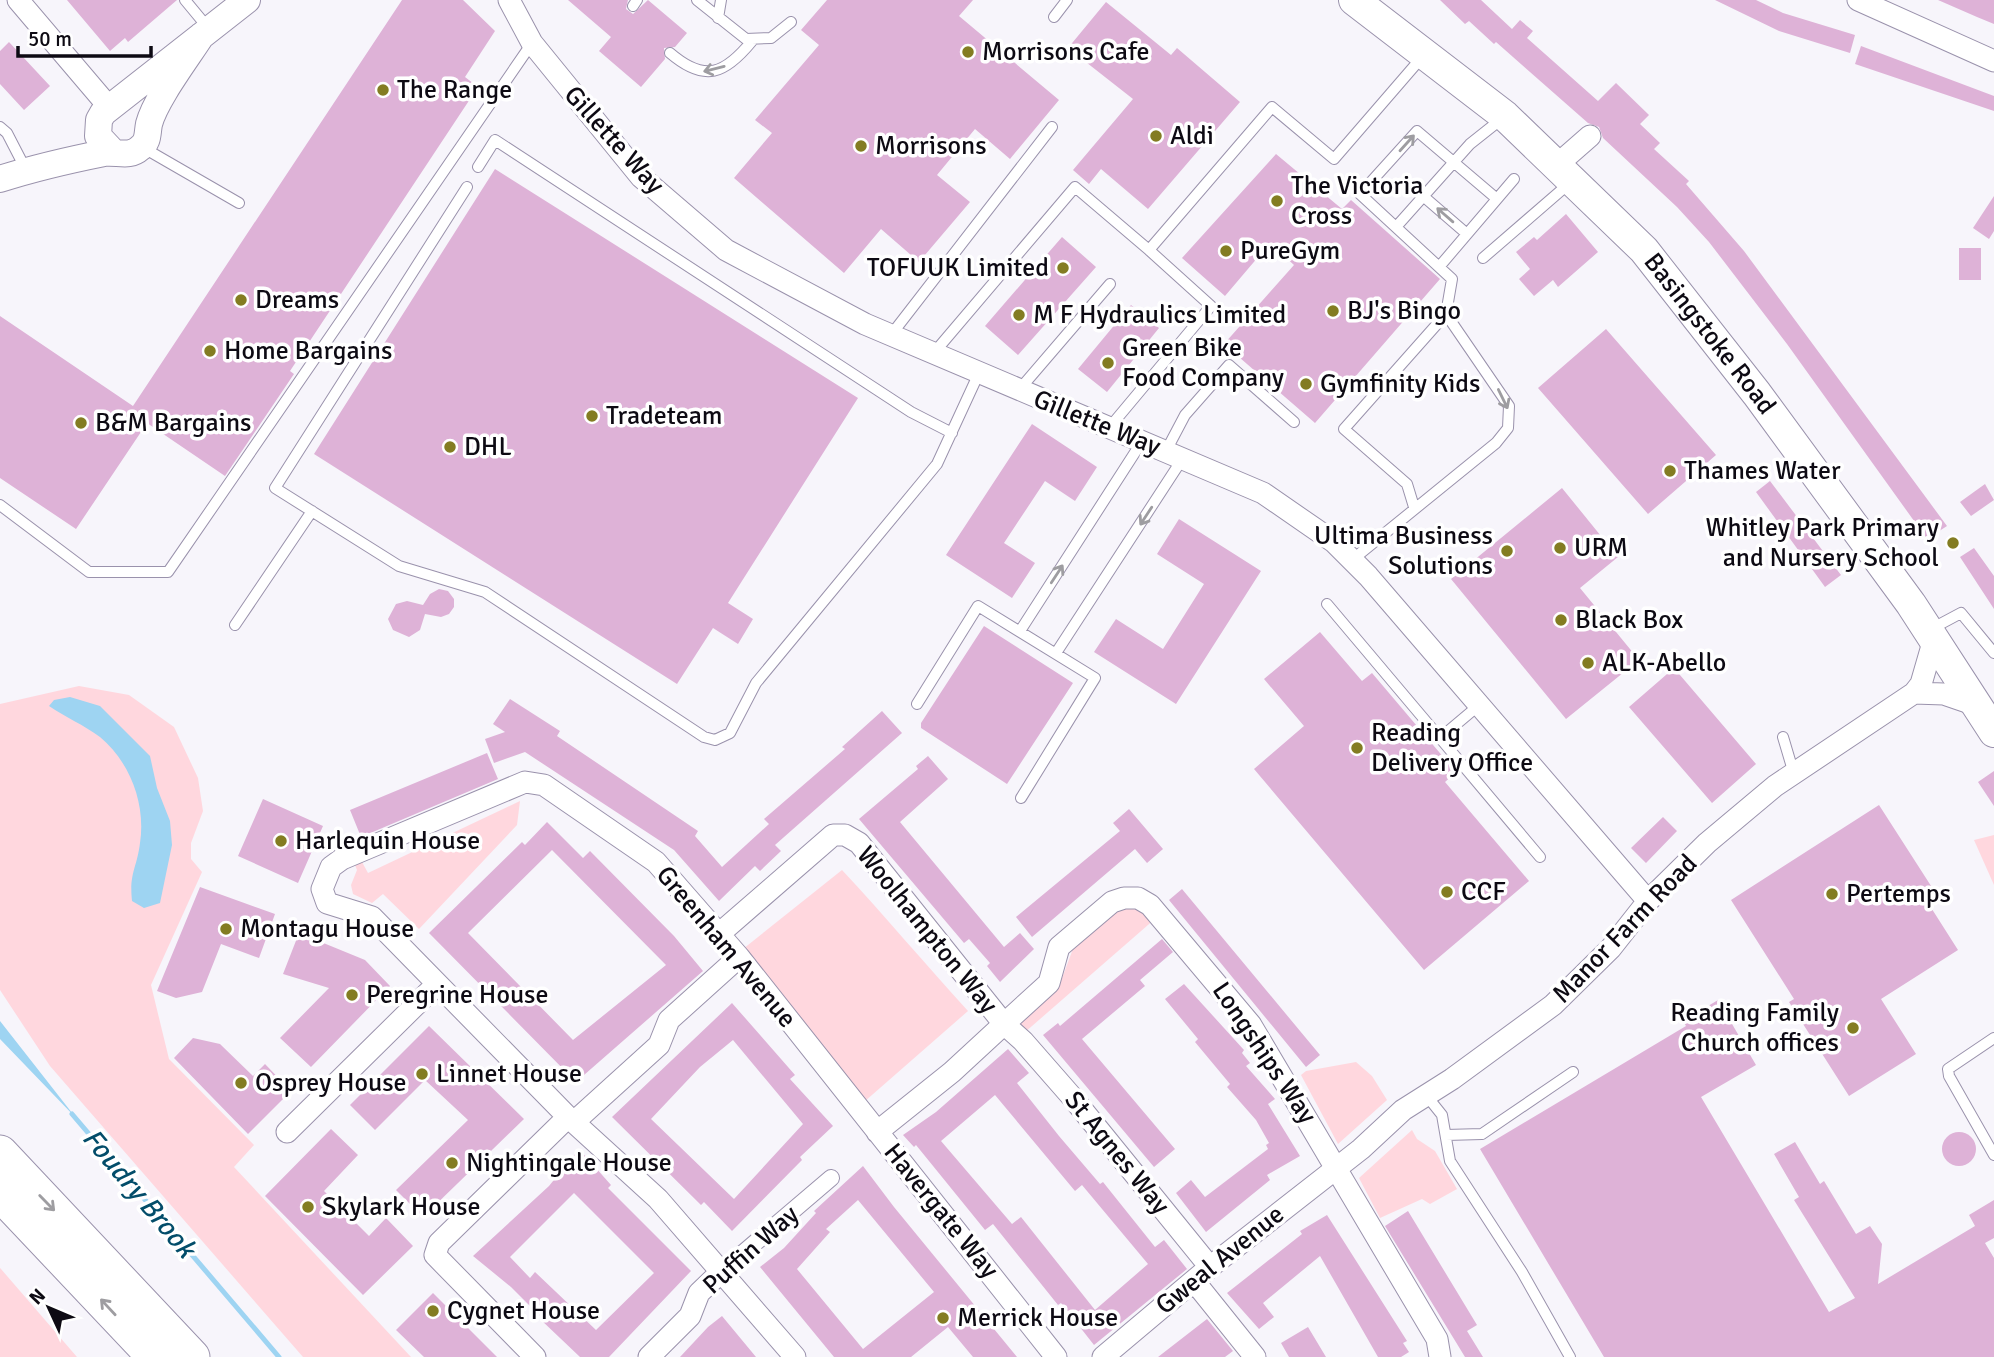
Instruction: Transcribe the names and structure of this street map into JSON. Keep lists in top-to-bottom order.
{
  "streets": {
    "main road": ["Basingstoke Road"],
    "street": [
      "Gillette Way",
      "Manor Farm Road",
      "Woolhampton Way",
      "Greenham Avenue",
      "Longships Way",
      "St Agnes Way",
      "Havergate Way",
      "Puffin Way",
      "Gweal Avenue"
    ]
  },
  "crossings": [
    ["Gillette Way", "Manor Farm Road"],
    ["Manor Farm Road", "Longships Way"],
    ["Manor Farm Road", "Gweal Avenue"],
    ["Woolhampton Way", "Greenham Avenue"],
    ["Woolhampton Way", "Longships Way"],
    ["Woolhampton Way", "St Agnes Way"],
    ["Greenham Avenue", "Havergate Way"],
    ["Longships Way", "St Agnes Way"],
    ["Longships Way", "Gweal Avenue"],
    ["St Agnes Way", "Gweal Avenue"]
  ],
  "water": ["Foudry Brook"],
  "places": [
    "Morrisons Cafe",
    "The Range",
    "Aldi",
    "Morrisons",
    "The Victoria Cross",
    "PureGym",
    "TOFUUK Limited",
    "Dreams",
    "BJ's Bingo",
    "M F Hydraulics Limited",
    "Home Bargains",
    "Green Bike Food Company",
    "Gymfinity Kids",
    "Tradeteam",
    "B&M Bargains",
    "DHL",
    "Thames Water",
    "Whitley Park Primary and Nursery School",
    "URM",
    "Ultima Business Solutions",
    "Black Box",
    "ALK-Abello",
    "Reading Delivery Office",
    "Harlequin House",
    "CCF",
    "Pertemps",
    "Montagu House",
    "Peregrine House",
    "Reading Family Church offices",
    "Linnet House",
    "Osprey House",
    "Nightingale House",
    "Skylark House",
    "Cygnet House",
    "Merrick House"
  ],
  "scale_bar": "50 m",
  "north": "top left"
}
